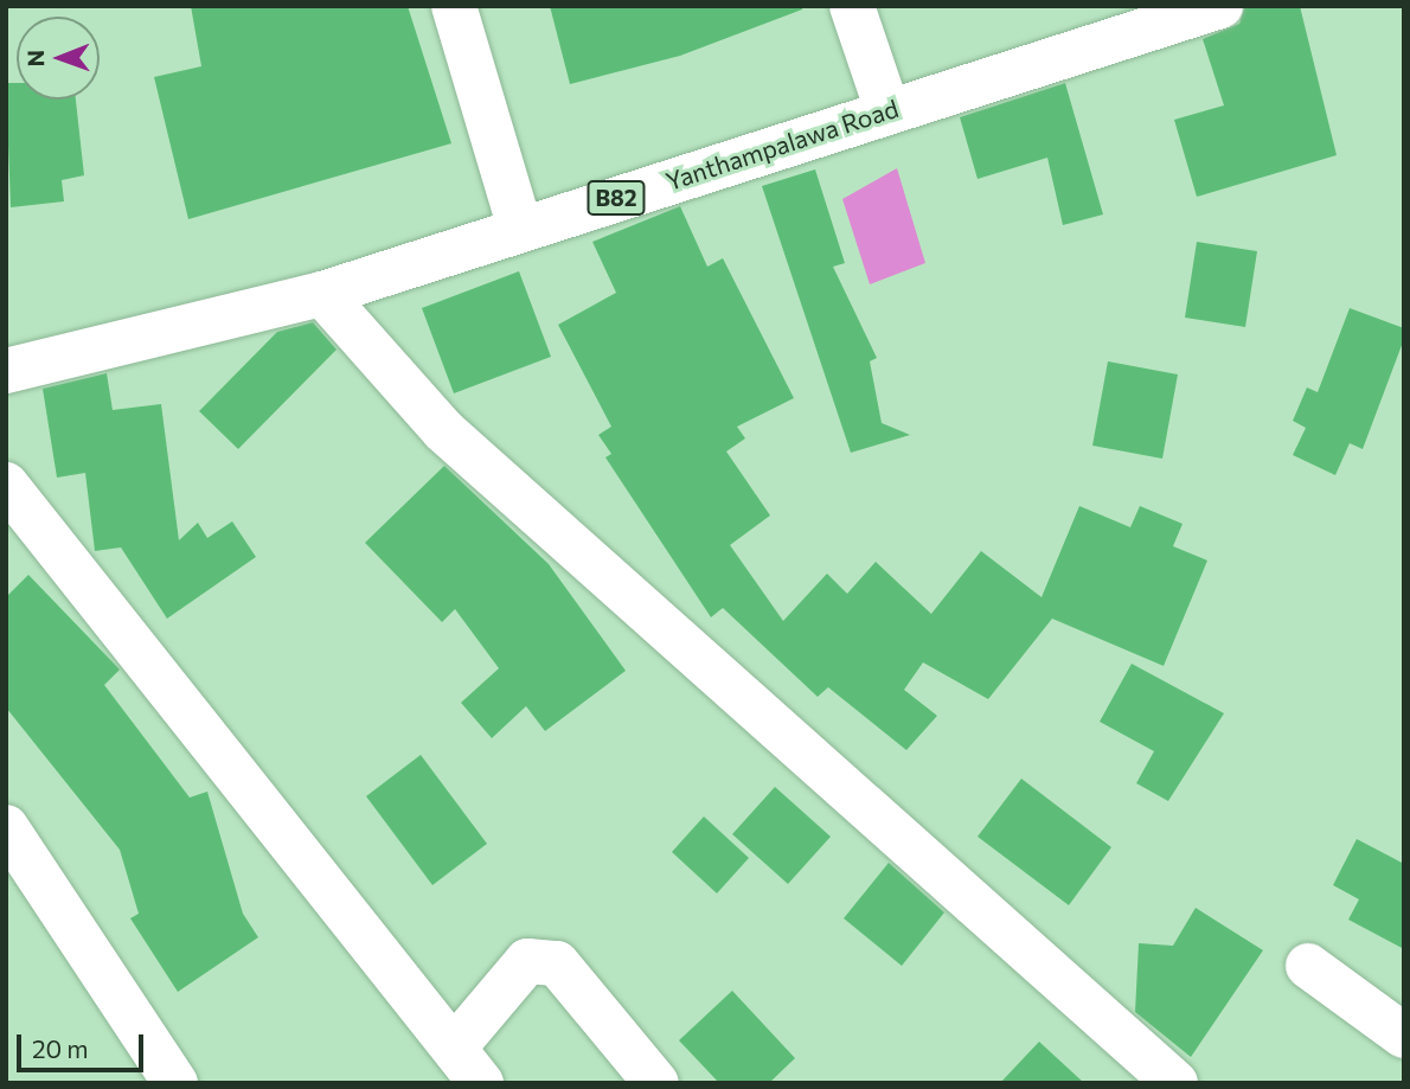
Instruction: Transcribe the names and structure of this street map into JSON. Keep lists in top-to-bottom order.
{
  "streets": {
    "street": ["Yanthampalawa Road", "B82"]
  },
  "scale_bar": "20 m",
  "north": "left"
}
